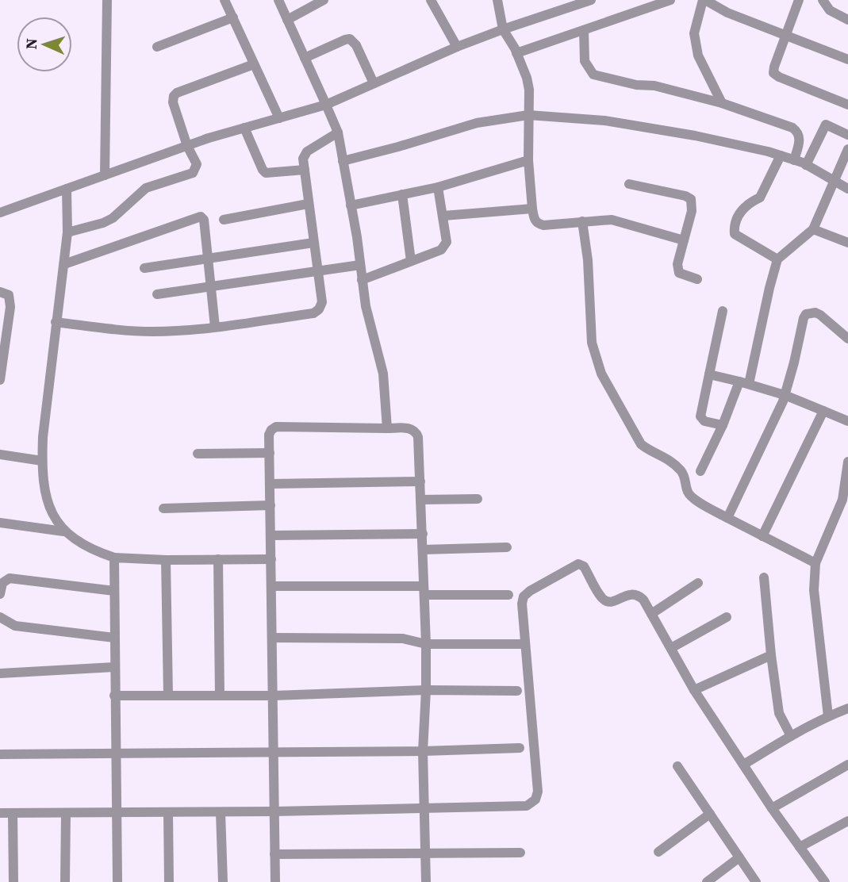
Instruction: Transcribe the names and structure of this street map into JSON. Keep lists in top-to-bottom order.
{
  "north": "left"
}
